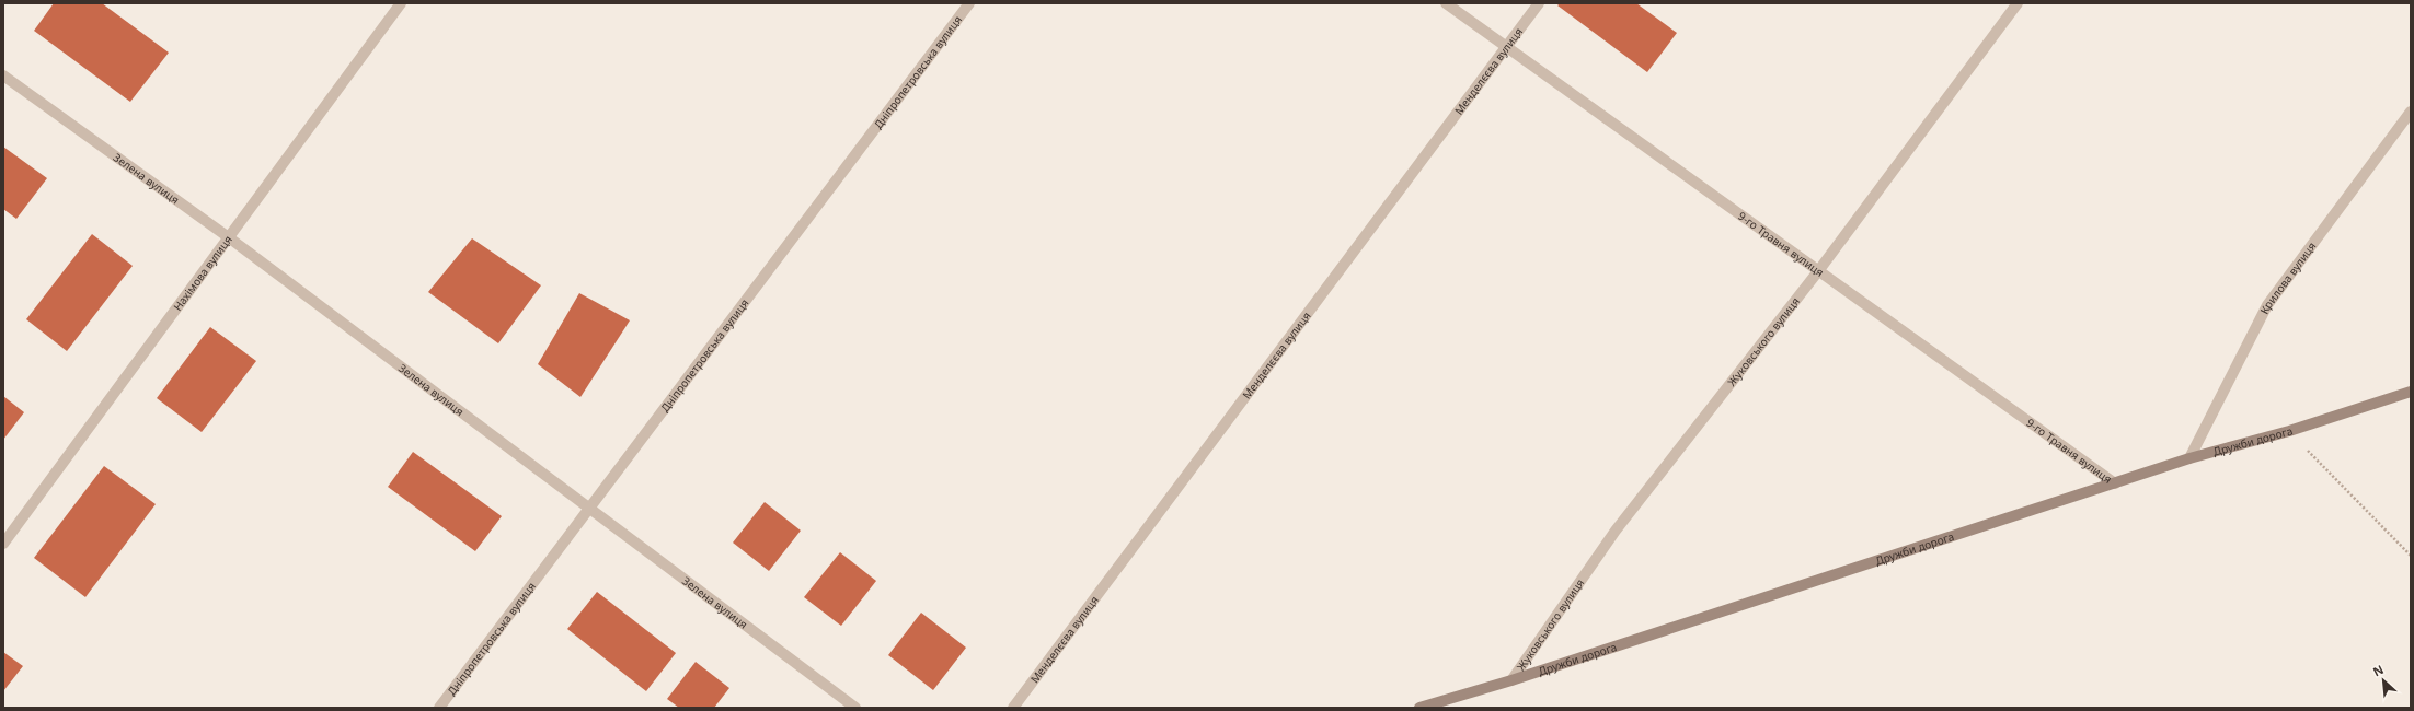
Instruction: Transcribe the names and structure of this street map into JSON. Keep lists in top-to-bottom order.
{
  "streets": {
    "street": [
      "Дніпропетровська вулиця",
      "Менделєєва вулиця",
      "Зелена вулиця",
      "9-го Травня вулиця",
      "Нахімова вулиця",
      "Крилова вулиця",
      "Жуковського вулиця",
      "Дружби дорога"
    ]
  },
  "crossings": [
    ["Дніпропетровська вулиця", "Зелена вулиця"],
    ["Менделєєва вулиця", "9-го Травня вулиця"],
    ["Зелена вулиця", "Нахімова вулиця"],
    ["9-го Травня вулиця", "Жуковського вулиця"],
    ["9-го Травня вулиця", "Дружби дорога"],
    ["Крилова вулиця", "Дружби дорога"],
    ["Жуковського вулиця", "Дружби дорога"]
  ],
  "north": "top left"
}
